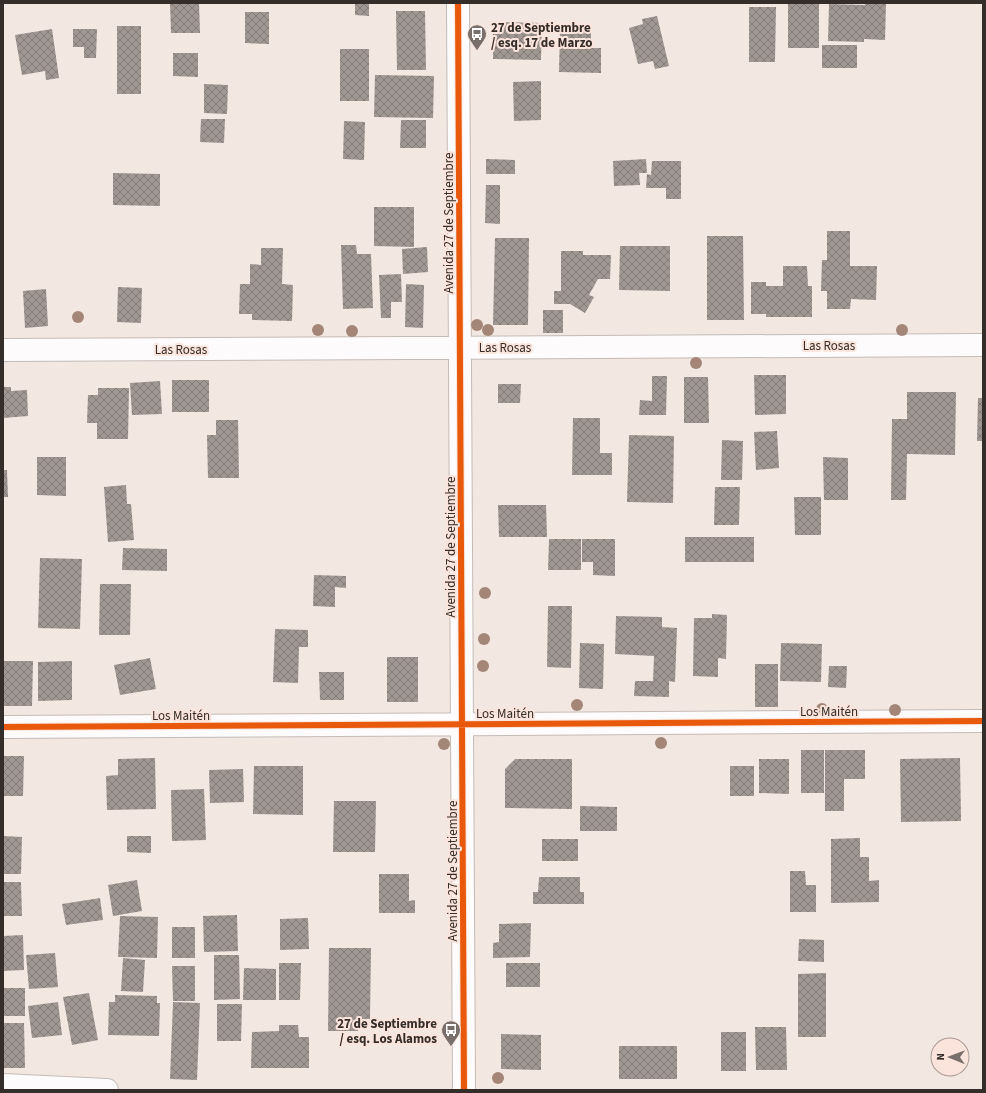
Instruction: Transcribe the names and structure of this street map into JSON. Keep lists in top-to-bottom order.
{
  "streets": {
    "street": ["Avenida 27 de Septiembre", "Las Rosas", "Los Maitén"]
  },
  "crossings": [
    ["Avenida 27 de Septiembre", "Las Rosas"],
    ["Avenida 27 de Septiembre", "Los Maitén"]
  ],
  "places": {
    "bus stop": ["27 de Septiembre / esq. 17 de Marzo", "27 de Septiembre / esq. Los Alamos"]
  },
  "north": "left"
}
